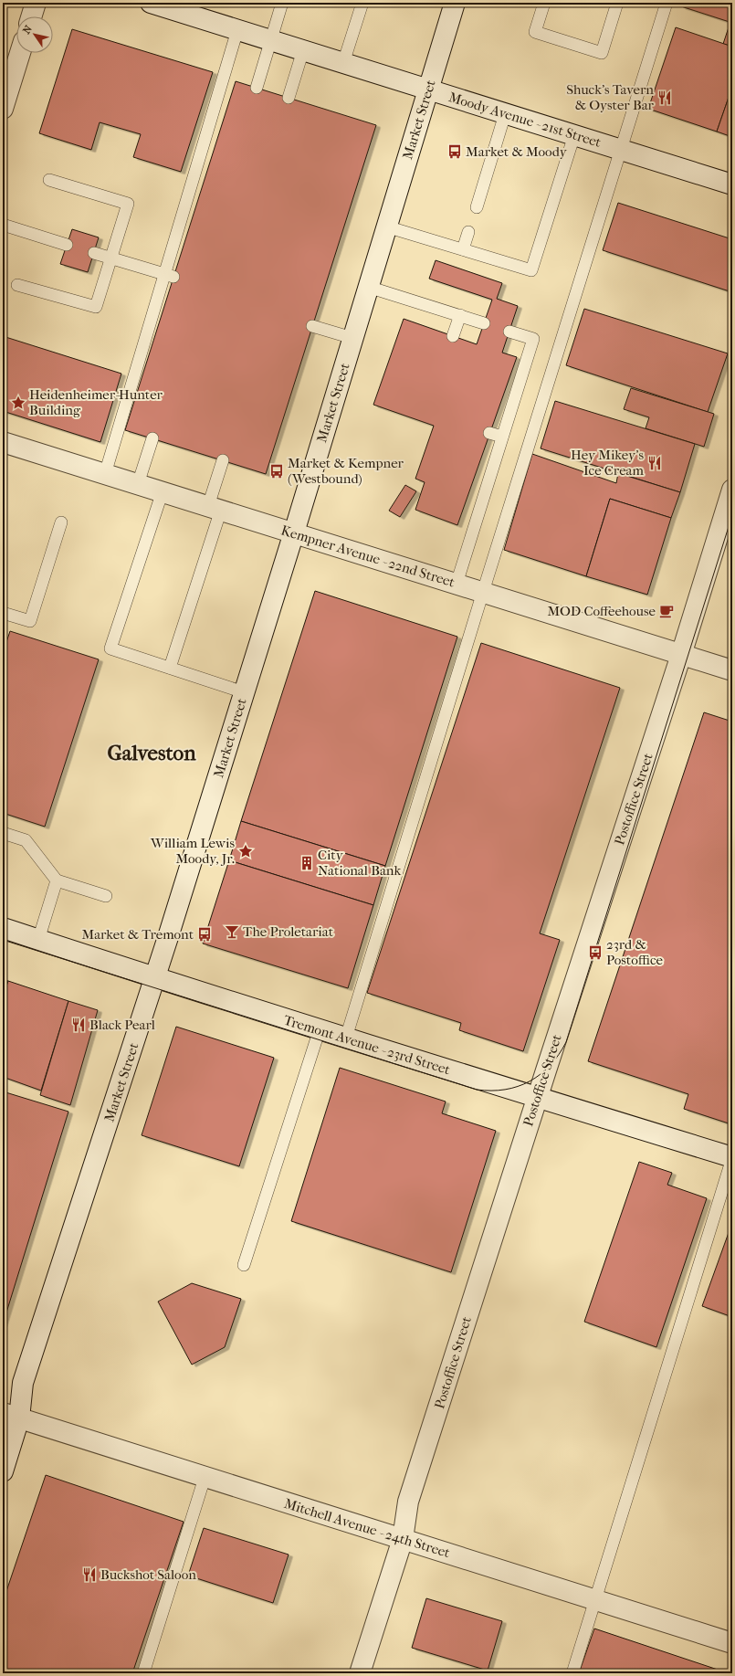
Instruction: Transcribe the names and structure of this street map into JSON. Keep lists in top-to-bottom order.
{
  "streets": {
    "street": [
      "Market Street",
      "Moody Avenue - 21st Street",
      "Kempner Avenue - 22nd Street",
      "Postoffice Street",
      "Tremont Avenue - 23rd Street",
      "Mitchell Avenue - 24th Street"
    ]
  },
  "crossings": [
    ["Market Street", "Moody Avenue - 21st Street"],
    ["Market Street", "Kempner Avenue - 22nd Street"],
    ["Market Street", "Tremont Avenue - 23rd Street"],
    ["Market Street", "Mitchell Avenue - 24th Street"],
    ["Kempner Avenue - 22nd Street", "Postoffice Street"],
    ["Postoffice Street", "Tremont Avenue - 23rd Street"],
    ["Postoffice Street", "Mitchell Avenue - 24th Street"]
  ],
  "districts": ["Galveston"],
  "places": {
    "restaurant": [
      "Shuck's Tavern & Oyster Bar",
      "Hey Mikey's Ice Cream",
      "Black Pearl",
      "Buckshot Saloon"
    ],
    "bus stop": [
      "Market & Moody",
      "Market & Kempner (Westbound)",
      "Market & Tremont",
      "23rd & Postoffice"
    ],
    "place": ["Heidenheimer-Hunter Building", "William Lewis Moody, Jr."],
    "cafe": ["MOD Coffeehouse"],
    "building": ["City National Bank"],
    "bar": ["The Proletariat"]
  },
  "north": "top left"
}
